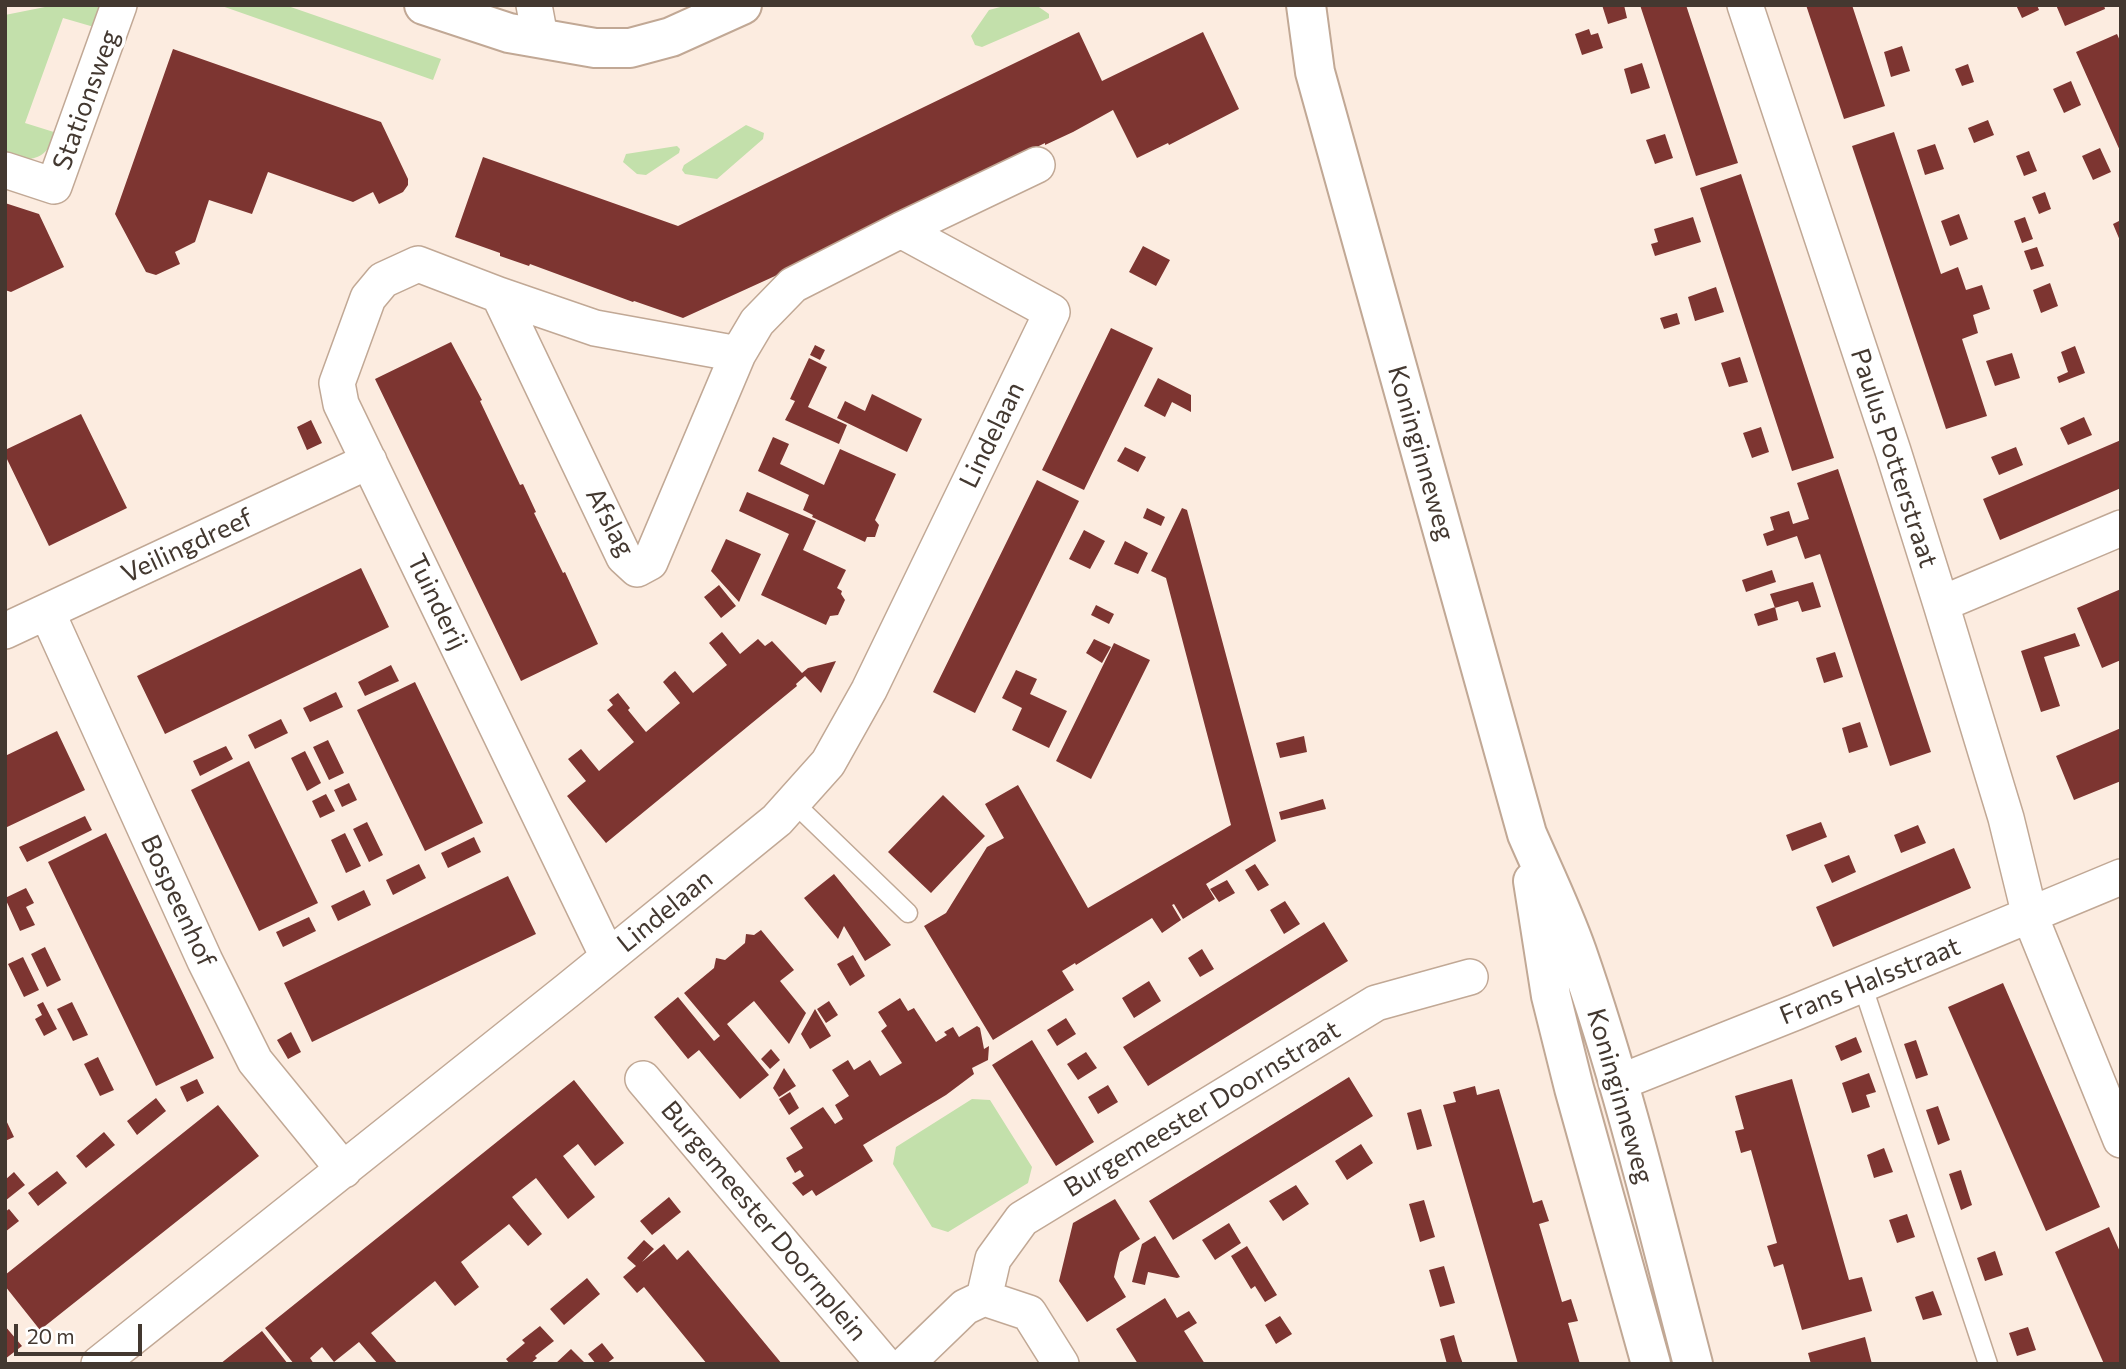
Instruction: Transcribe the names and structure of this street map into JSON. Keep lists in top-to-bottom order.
{
  "streets": {
    "main road": ["Koninginneweg"],
    "street": [
      "Stationsweg",
      "Lindelaan",
      "Paulus Potterstraat",
      "Afslag",
      "Veilingdreef",
      "Tuinderij",
      "Bospeenhof",
      "Frans Halsstraat",
      "Burgemeester Doornstraat",
      "Burgemeester Doornplein"
    ]
  },
  "crossings": [
    ["Lindelaan", "Afslag"],
    ["Lindelaan", "Tuinderij"],
    ["Lindelaan", "Bospeenhof"],
    ["Koninginneweg", "Frans Halsstraat"],
    ["Paulus Potterstraat", "Frans Halsstraat"],
    ["Afslag", "Tuinderij"],
    ["Veilingdreef", "Tuinderij"],
    ["Veilingdreef", "Bospeenhof"]
  ],
  "scale_bar": "20 m"
}
